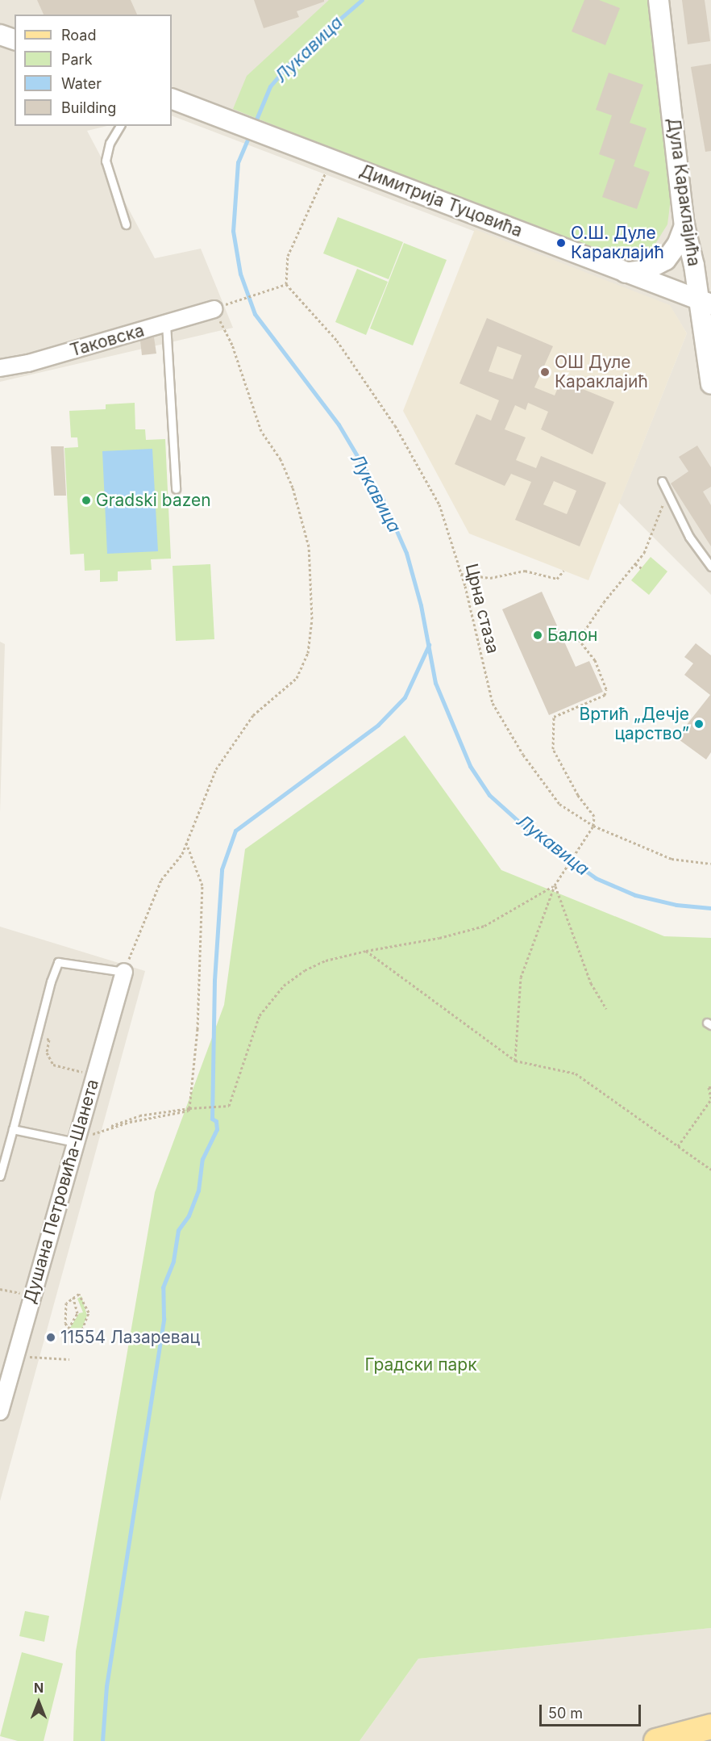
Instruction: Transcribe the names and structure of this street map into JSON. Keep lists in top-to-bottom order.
{
  "streets": {
    "street": [
      "Дула Караклајића",
      "Димитрија Туцовића",
      "Таковска",
      "Душана Петровића-Шанета"
    ],
    "path": ["Црна стаза"]
  },
  "crossings": [
    ["Дула Караклајића", "Димитрија Туцовића"]
  ],
  "water": ["Лукавица"],
  "parks": ["Градски парк"],
  "places": [
    "О.Ш. Дуле Караклајић",
    "ОШ Дуле Караклајић",
    "Gradski bazen",
    "Балон",
    "Вртић „Дечје царство”",
    "11554 Лазаревац"
  ],
  "legend": [
    "Road",
    "Park",
    "Water",
    "Building"
  ],
  "scale_bar": "50 m",
  "north": "top"
}
